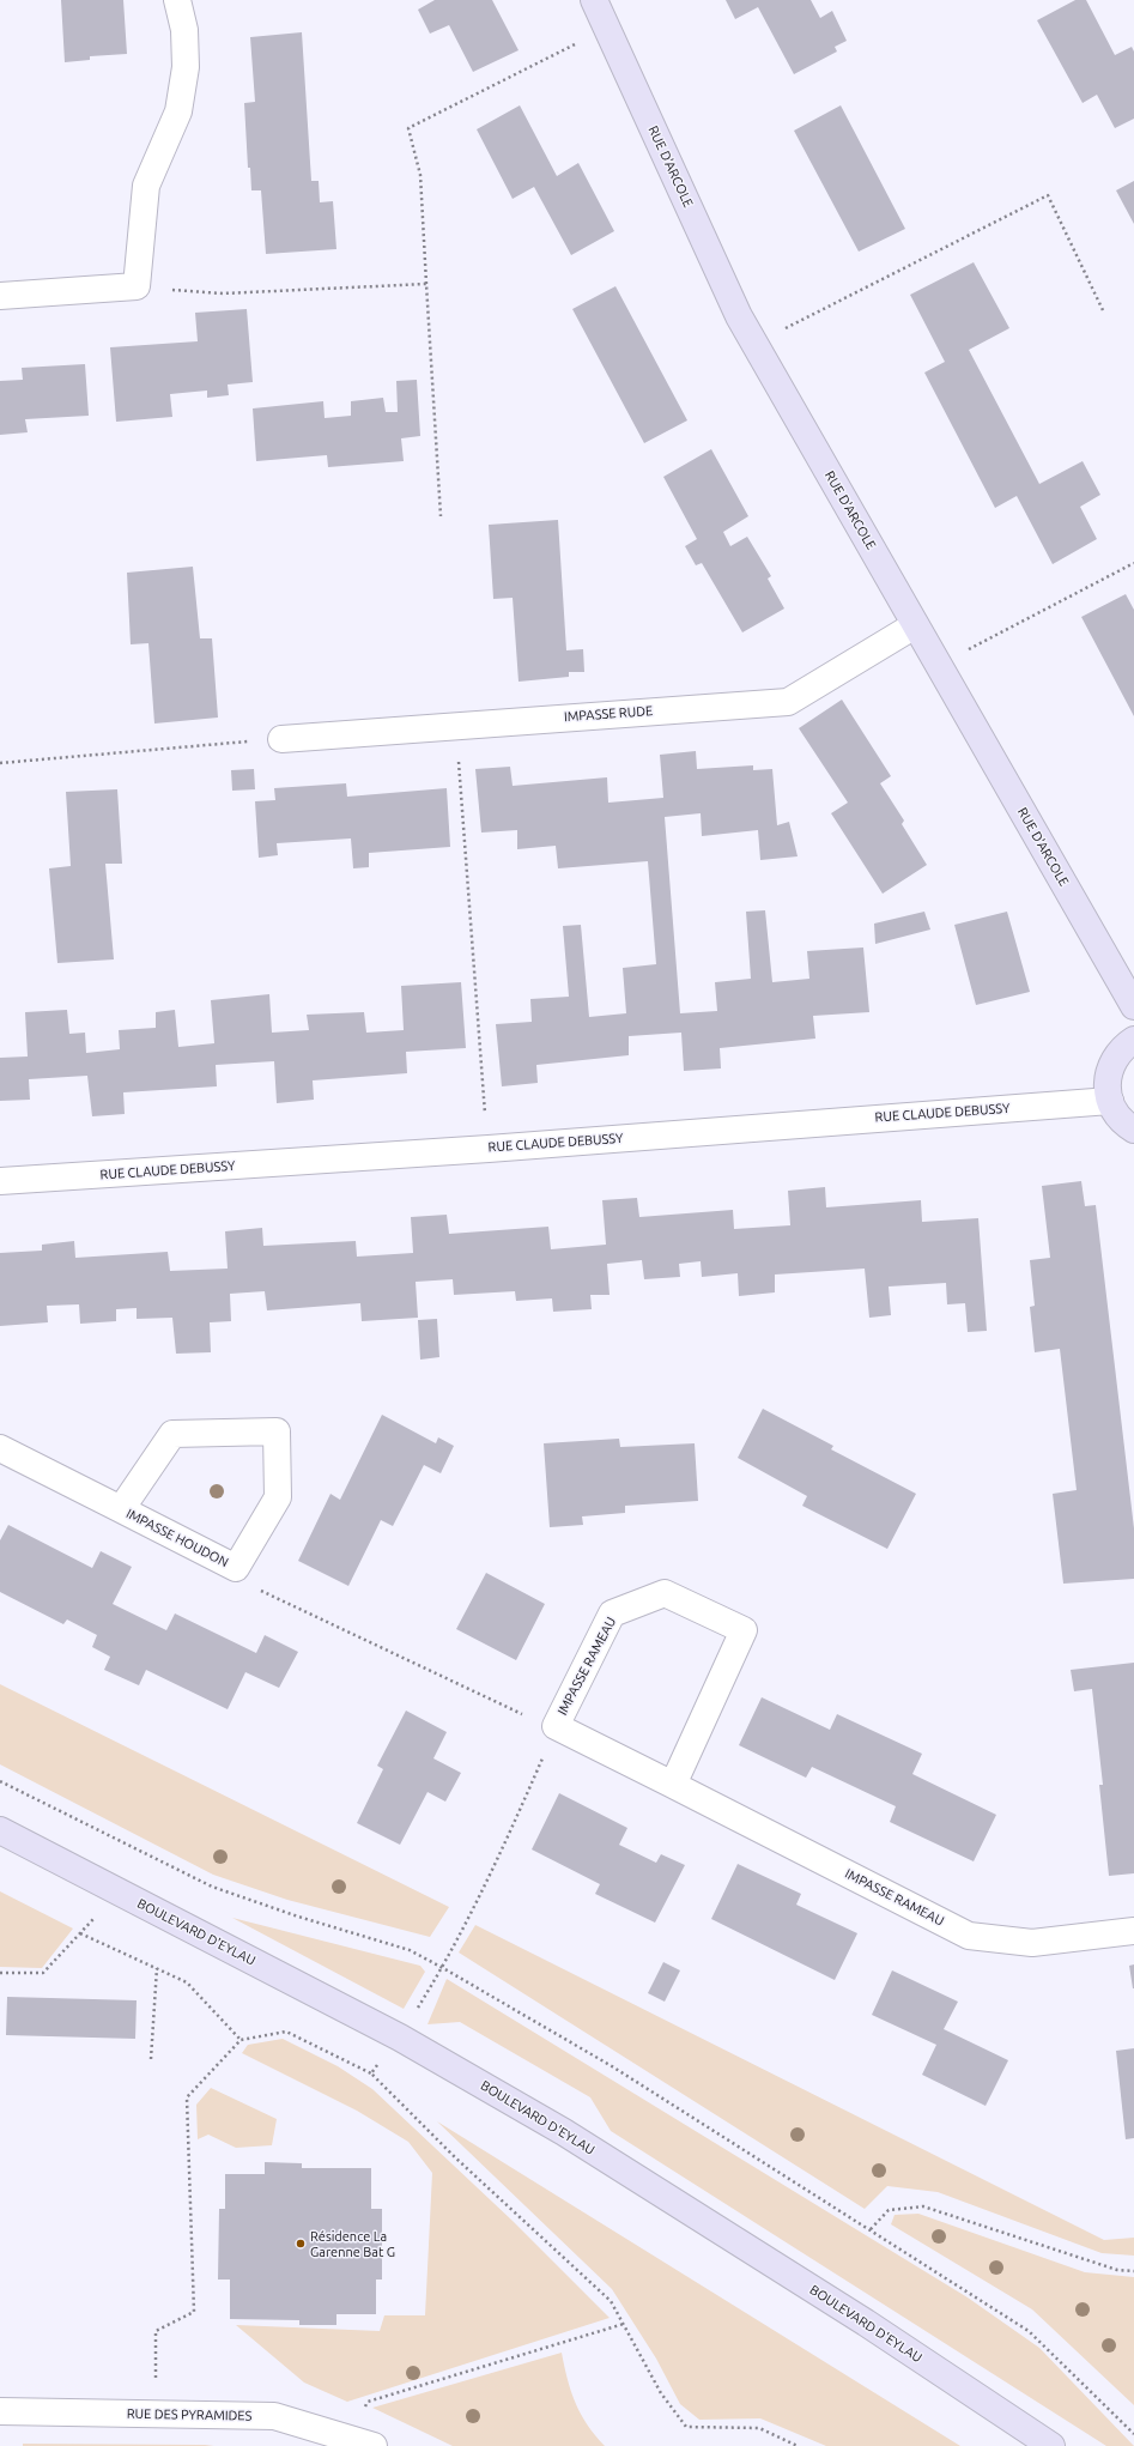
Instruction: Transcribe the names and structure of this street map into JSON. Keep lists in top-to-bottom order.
{
  "streets": {
    "main road": ["RUE D'ARCOLE", "BOULEVARD D'EYLAU"],
    "street": [
      "IMPASSE RUDE",
      "RUE CLAUDE DEBUSSY",
      "IMPASSE HOUDON",
      "IMPASSE RAMEAU",
      "RUE DES PYRAMIDES"
    ]
  },
  "crossings": [
    ["RUE D'ARCOLE", "IMPASSE RUDE"]
  ],
  "places": ["Résidence La Garenne Bat G"]
}
